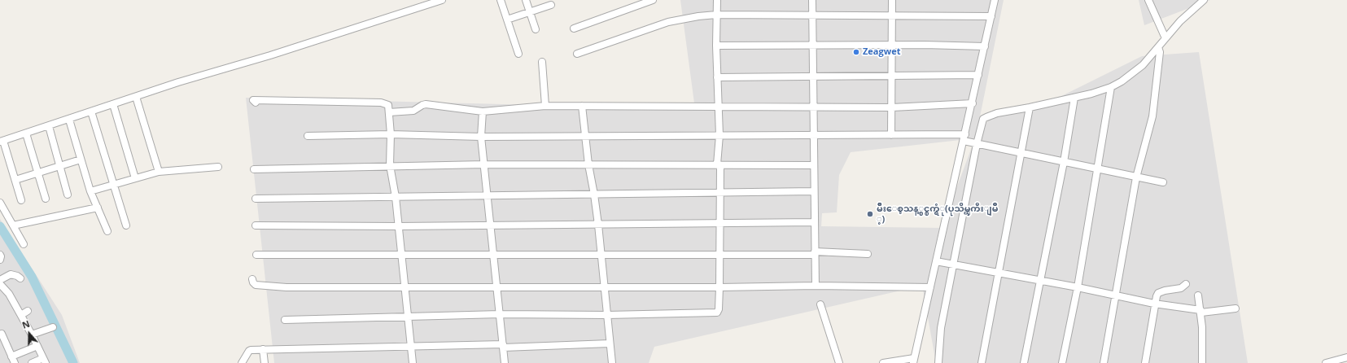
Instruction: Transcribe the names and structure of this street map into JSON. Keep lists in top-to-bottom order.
{
  "places": ["Zeagwet", "မ်ိဳးေစ့သန့္စင္စက္ရံု(ပုသိမ္ၾကီးျမိဳ ့)"],
  "north": "top"
}
